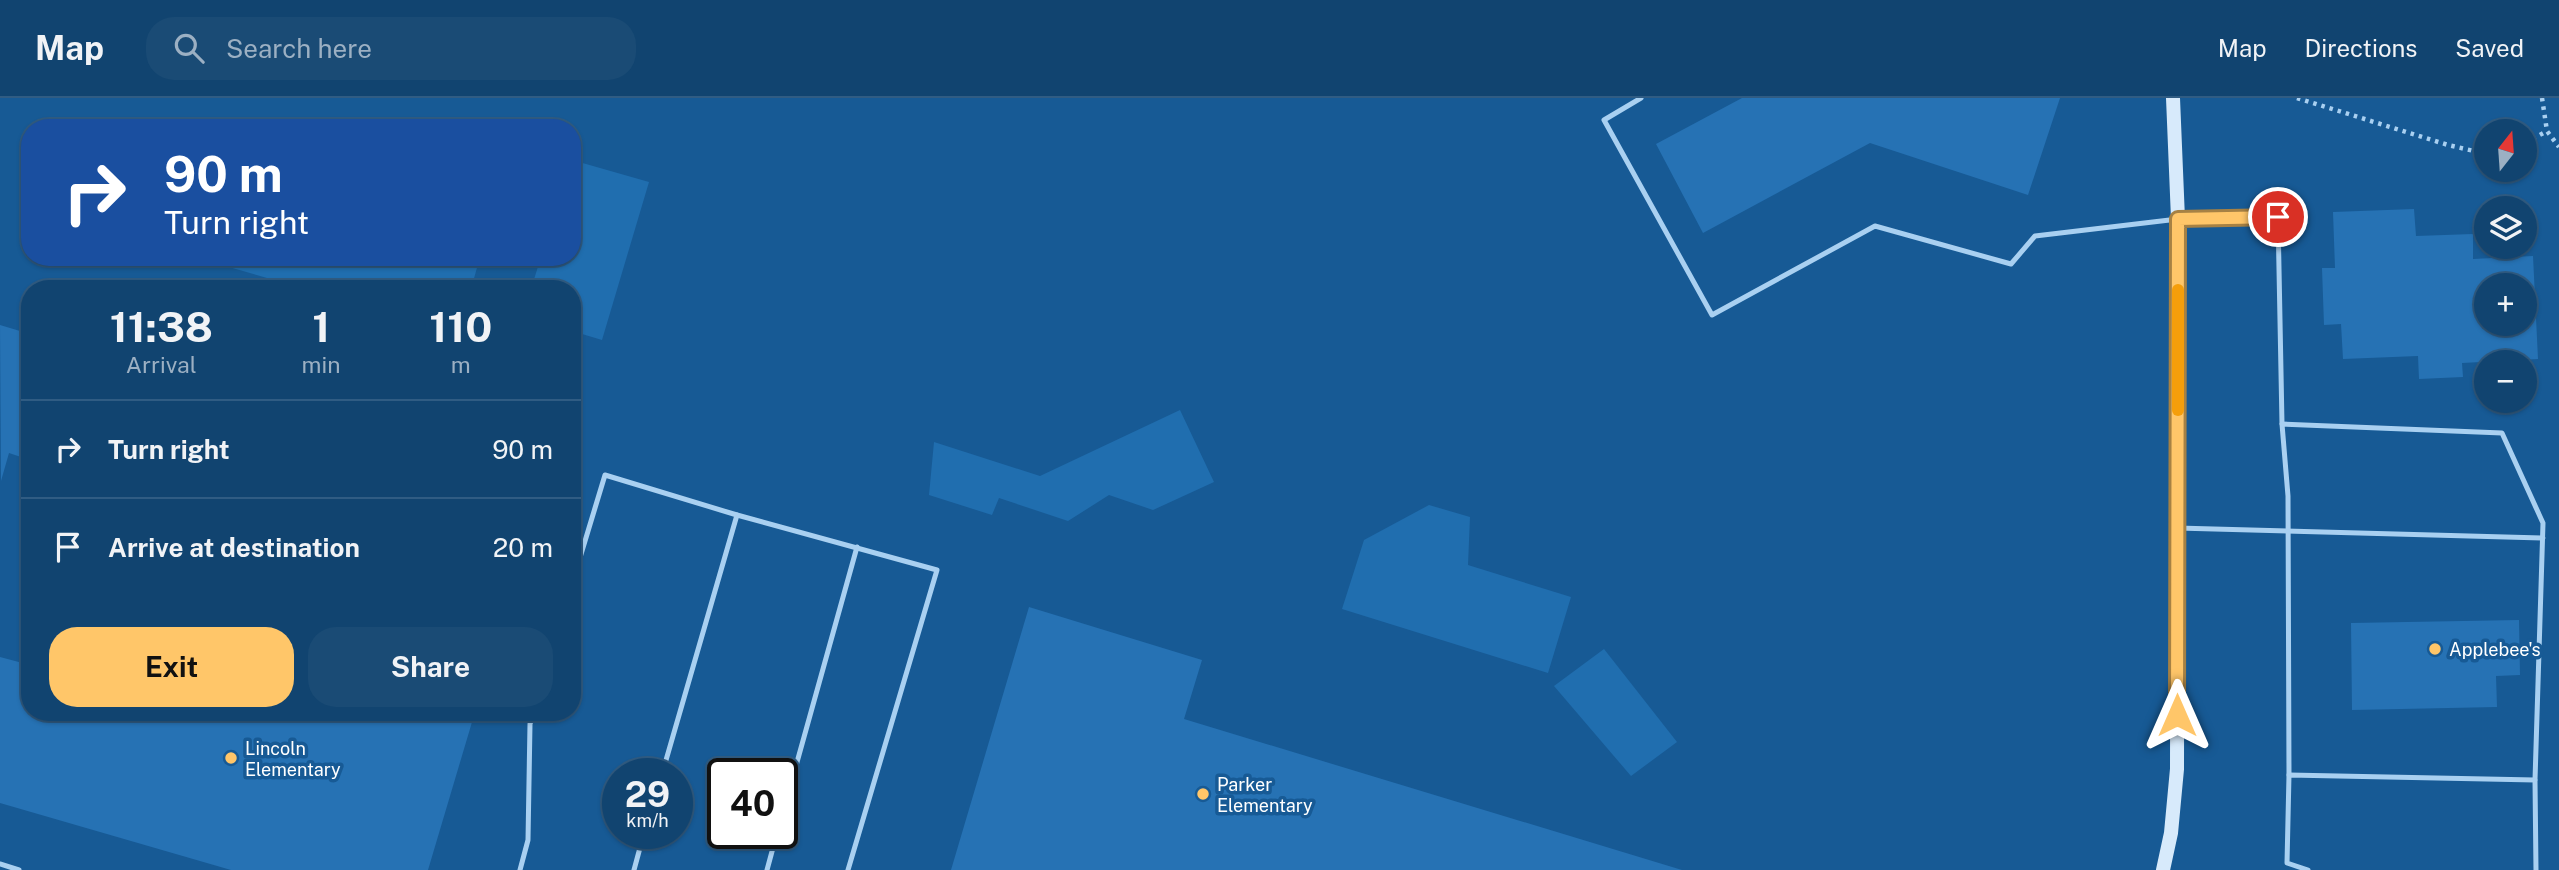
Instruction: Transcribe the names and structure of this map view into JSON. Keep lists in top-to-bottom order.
{
  "places": ["Applebee's", "Lincoln Elementary", "Parker Elementary"],
  "north": "top",
  "page": {
    "header": "Map",
    "search": "Search here",
    "nav": ["Map", "Directions", "Saved"],
    "map_buttons": ["+", "−"],
    "turn": ["90 m", "Turn right"],
    "eta": [
      "11:38",
      "Arrival",
      "1",
      "min",
      "110",
      "m"
    ],
    "list": [
      {
        "name": "Turn right",
        "value": "90 m"
      },
      {
        "name": "Arrive at destination",
        "value": "20 m"
      }
    ],
    "buttons": ["Exit", "Share"],
    "speed": "29 km/h",
    "limit": "40"
  }
}
